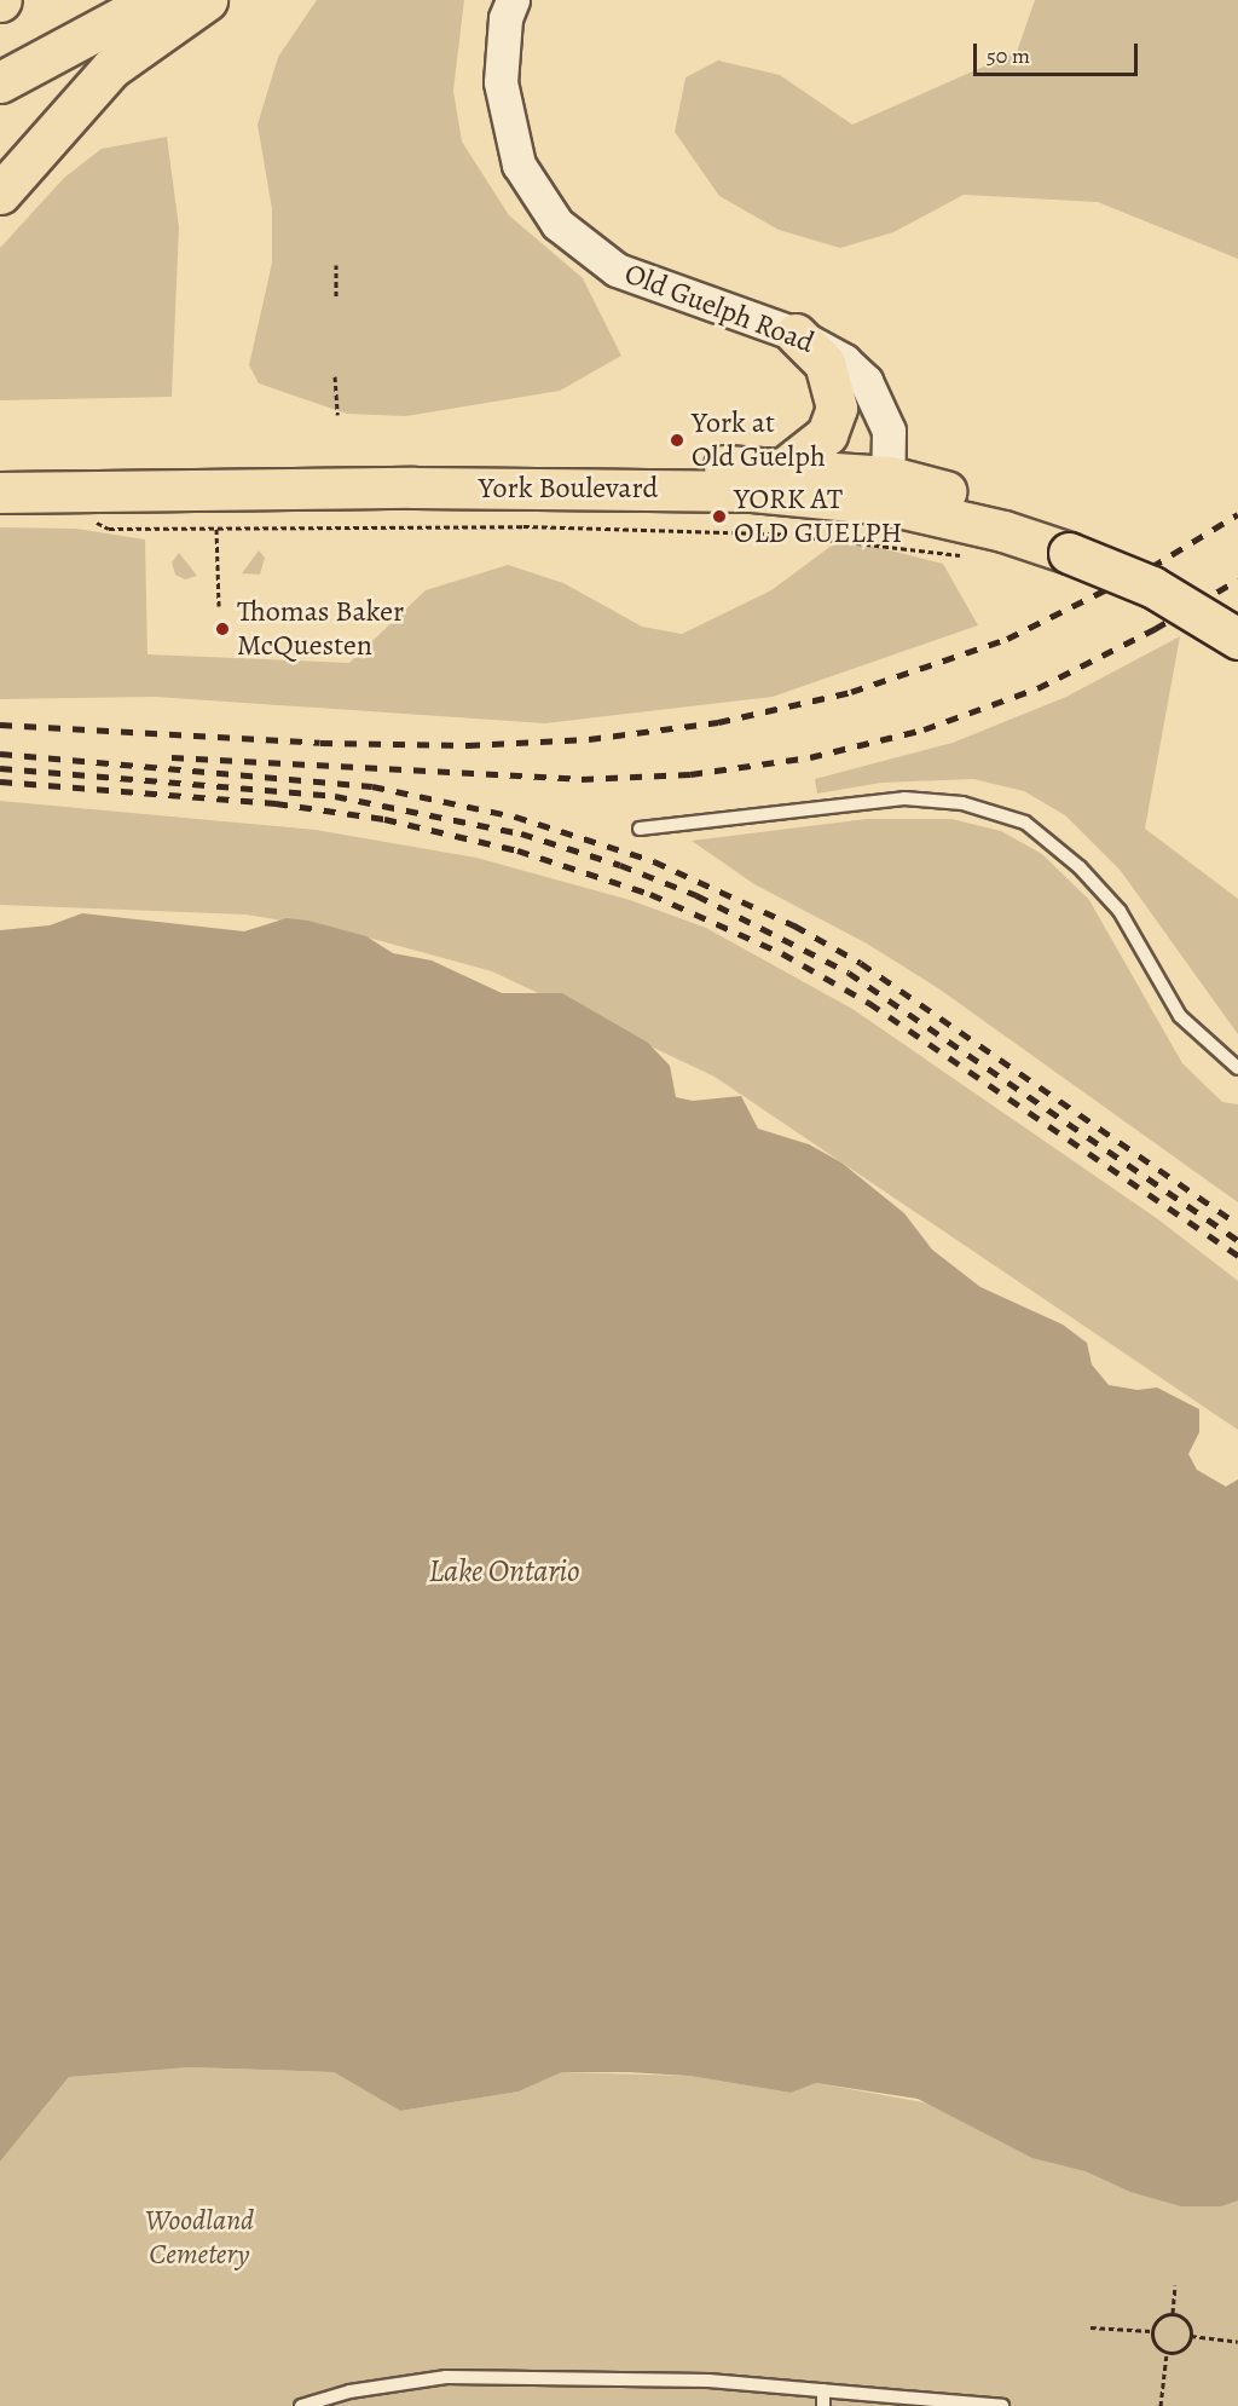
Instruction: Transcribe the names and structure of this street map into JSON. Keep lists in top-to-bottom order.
{
  "streets": {
    "main road": ["York Boulevard"],
    "street": ["Old Guelph Road"]
  },
  "crossings": [
    ["Old Guelph Road", "York Boulevard"]
  ],
  "water": ["Lake Ontario"],
  "parks": ["Woodland Cemetery"],
  "places": ["York at Old Guelph", "YORK AT OLD GUELPH", "Thomas Baker McQuesten"],
  "scale_bar": "50 m"
}
